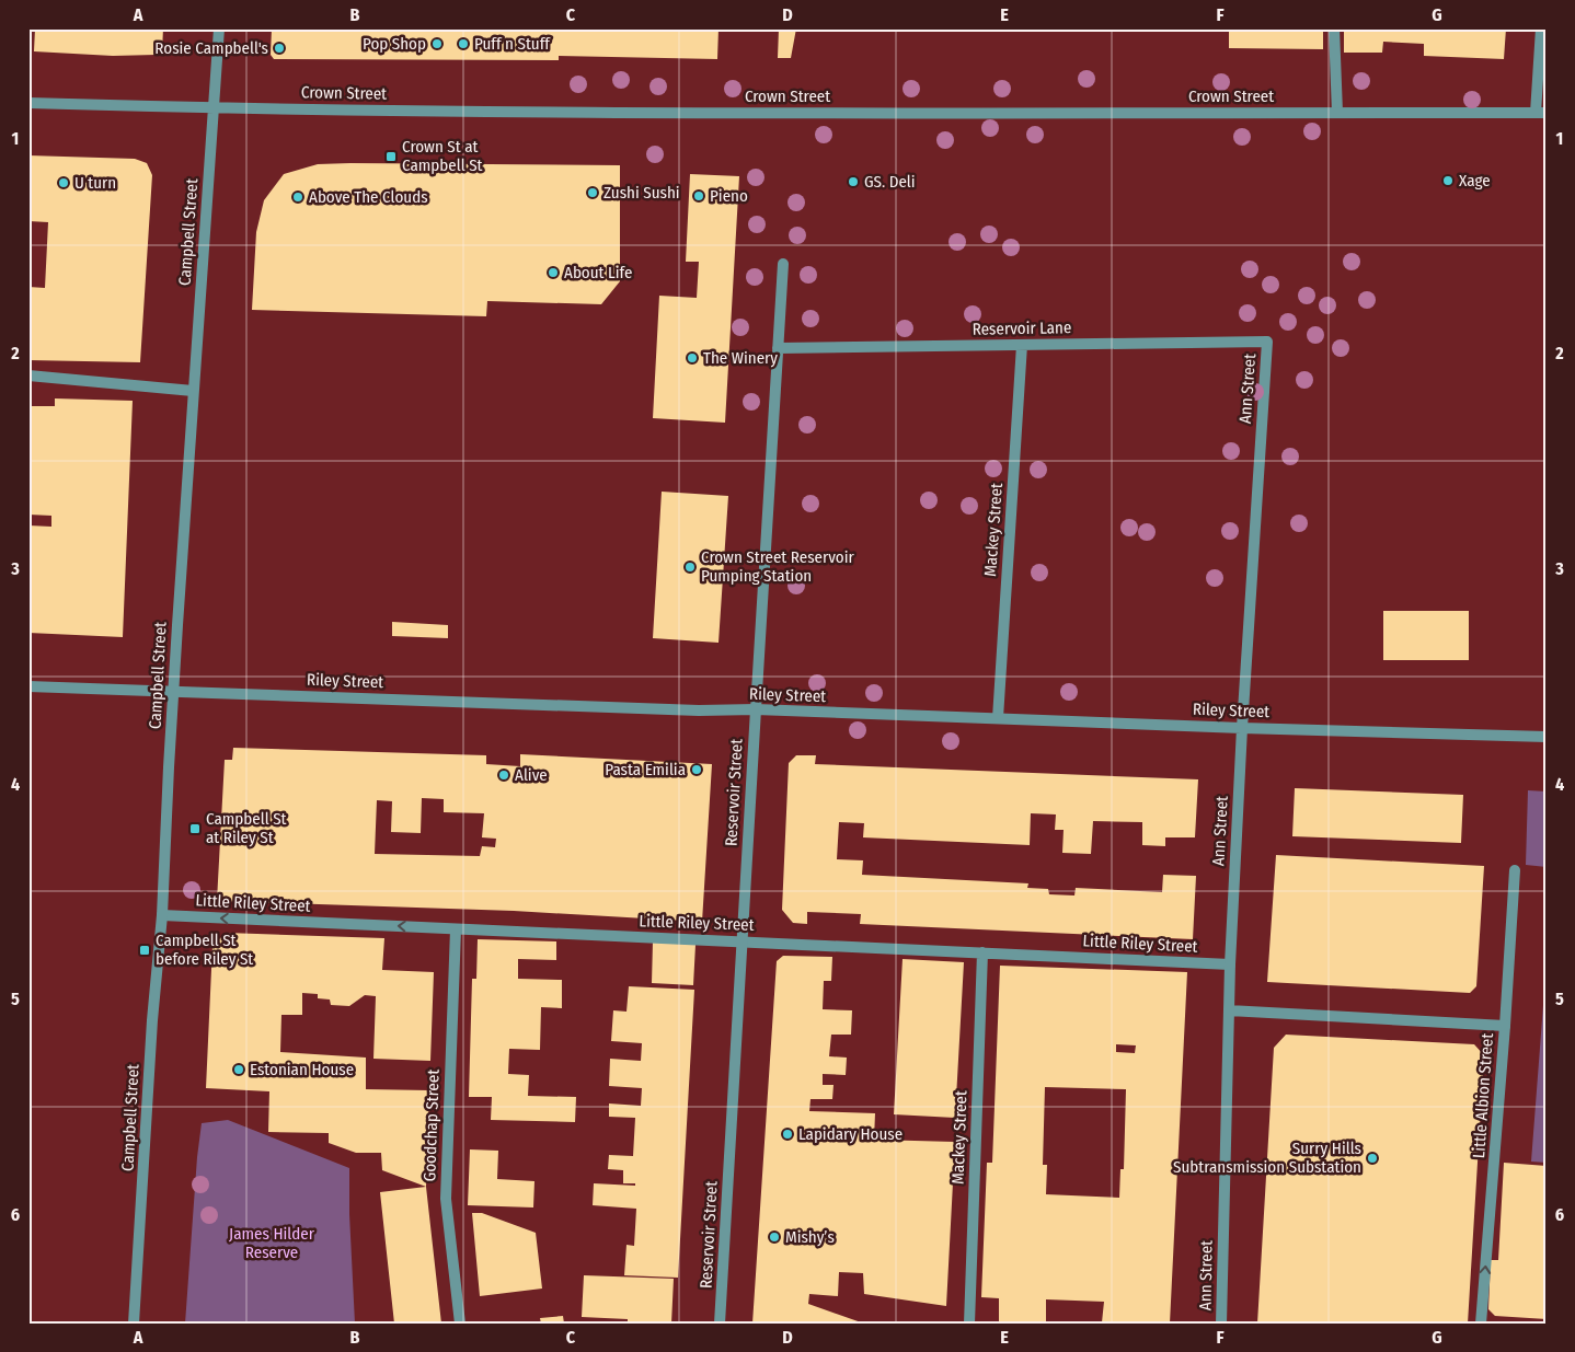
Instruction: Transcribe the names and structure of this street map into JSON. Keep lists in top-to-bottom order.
{
  "streets": {
    "street": [
      "Crown Street",
      "Campbell Street",
      "Reservoir Lane",
      "Ann Street",
      "Mackey Street",
      "Riley Street",
      "Reservoir Street",
      "Little Riley Street",
      "Little Albion Street",
      "Goodchap Street"
    ]
  },
  "crossings": [
    ["Crown Street", "Campbell Street"],
    ["Campbell Street", "Riley Street"],
    ["Campbell Street", "Little Riley Street"],
    ["Reservoir Lane", "Ann Street"],
    ["Reservoir Lane", "Mackey Street"],
    ["Reservoir Lane", "Reservoir Street"],
    ["Ann Street", "Riley Street"],
    ["Ann Street", "Little Riley Street"],
    ["Mackey Street", "Riley Street"],
    ["Mackey Street", "Little Riley Street"],
    ["Riley Street", "Reservoir Street"],
    ["Reservoir Street", "Little Riley Street"],
    ["Little Riley Street", "Goodchap Street"]
  ],
  "one_way": ["Little Albion Street"],
  "parks": ["James Hilder Reserve"],
  "places": {
    "other": [
      "Pop Shop",
      "Puff n Stuff",
      "Rosie Campbell's",
      "Xage",
      "GS. Deli",
      "U turn",
      "Zushi Sushi",
      "Pieno",
      "Above The Clouds",
      "About Life",
      "The Winery",
      "Crown Street Reservoir Pumping Station",
      "Pasta Emilia",
      "Alive",
      "Estonian House",
      "Lapidary House",
      "Surry Hills Subtransmission Substation",
      "Mishy’s"
    ],
    "transit": ["Crown St at Campbell St", "Campbell St at Riley St", "Campbell St before Riley St"]
  },
  "grid": {
    "columns": [
      "A",
      "B",
      "C",
      "D",
      "E",
      "F",
      "G"
    ],
    "rows": [
      "1",
      "2",
      "3",
      "4",
      "5",
      "6"
    ]
  }
}
